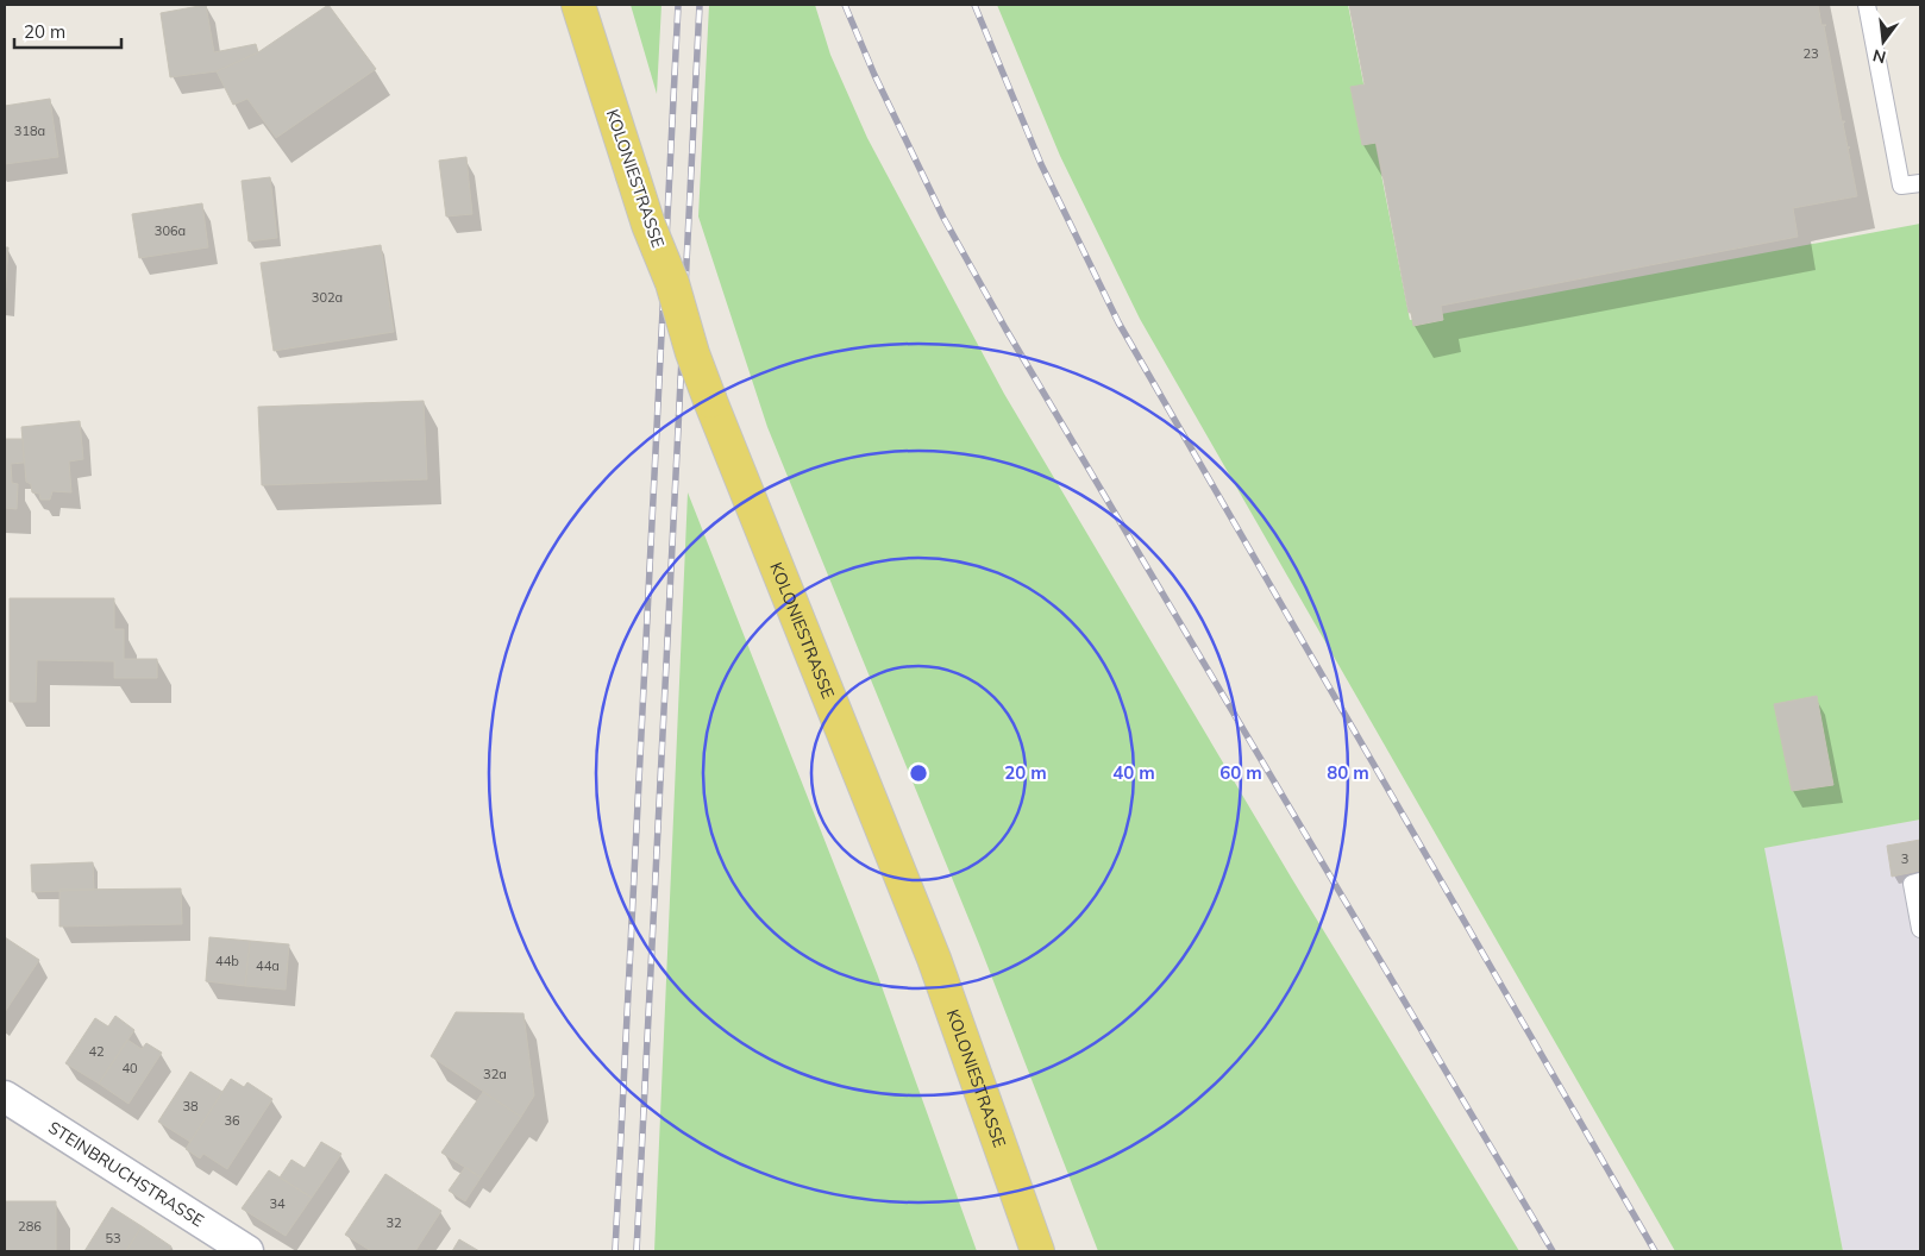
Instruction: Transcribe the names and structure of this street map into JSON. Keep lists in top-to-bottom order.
{
  "streets": {
    "main road": ["KOLONIESTRASSE"],
    "street": ["STEINBRUCHSTRASSE"]
  },
  "house_numbers": [
    "23",
    "318a",
    "306a",
    "302a",
    "3",
    "44b",
    "44a",
    "42",
    "40",
    "32a",
    "38",
    "36",
    "34",
    "32",
    "286",
    "53"
  ],
  "scale_bar": "20 m",
  "north": "bottom",
  "rings": [
    "20 m",
    "40 m",
    "60 m",
    "80 m"
  ]
}
